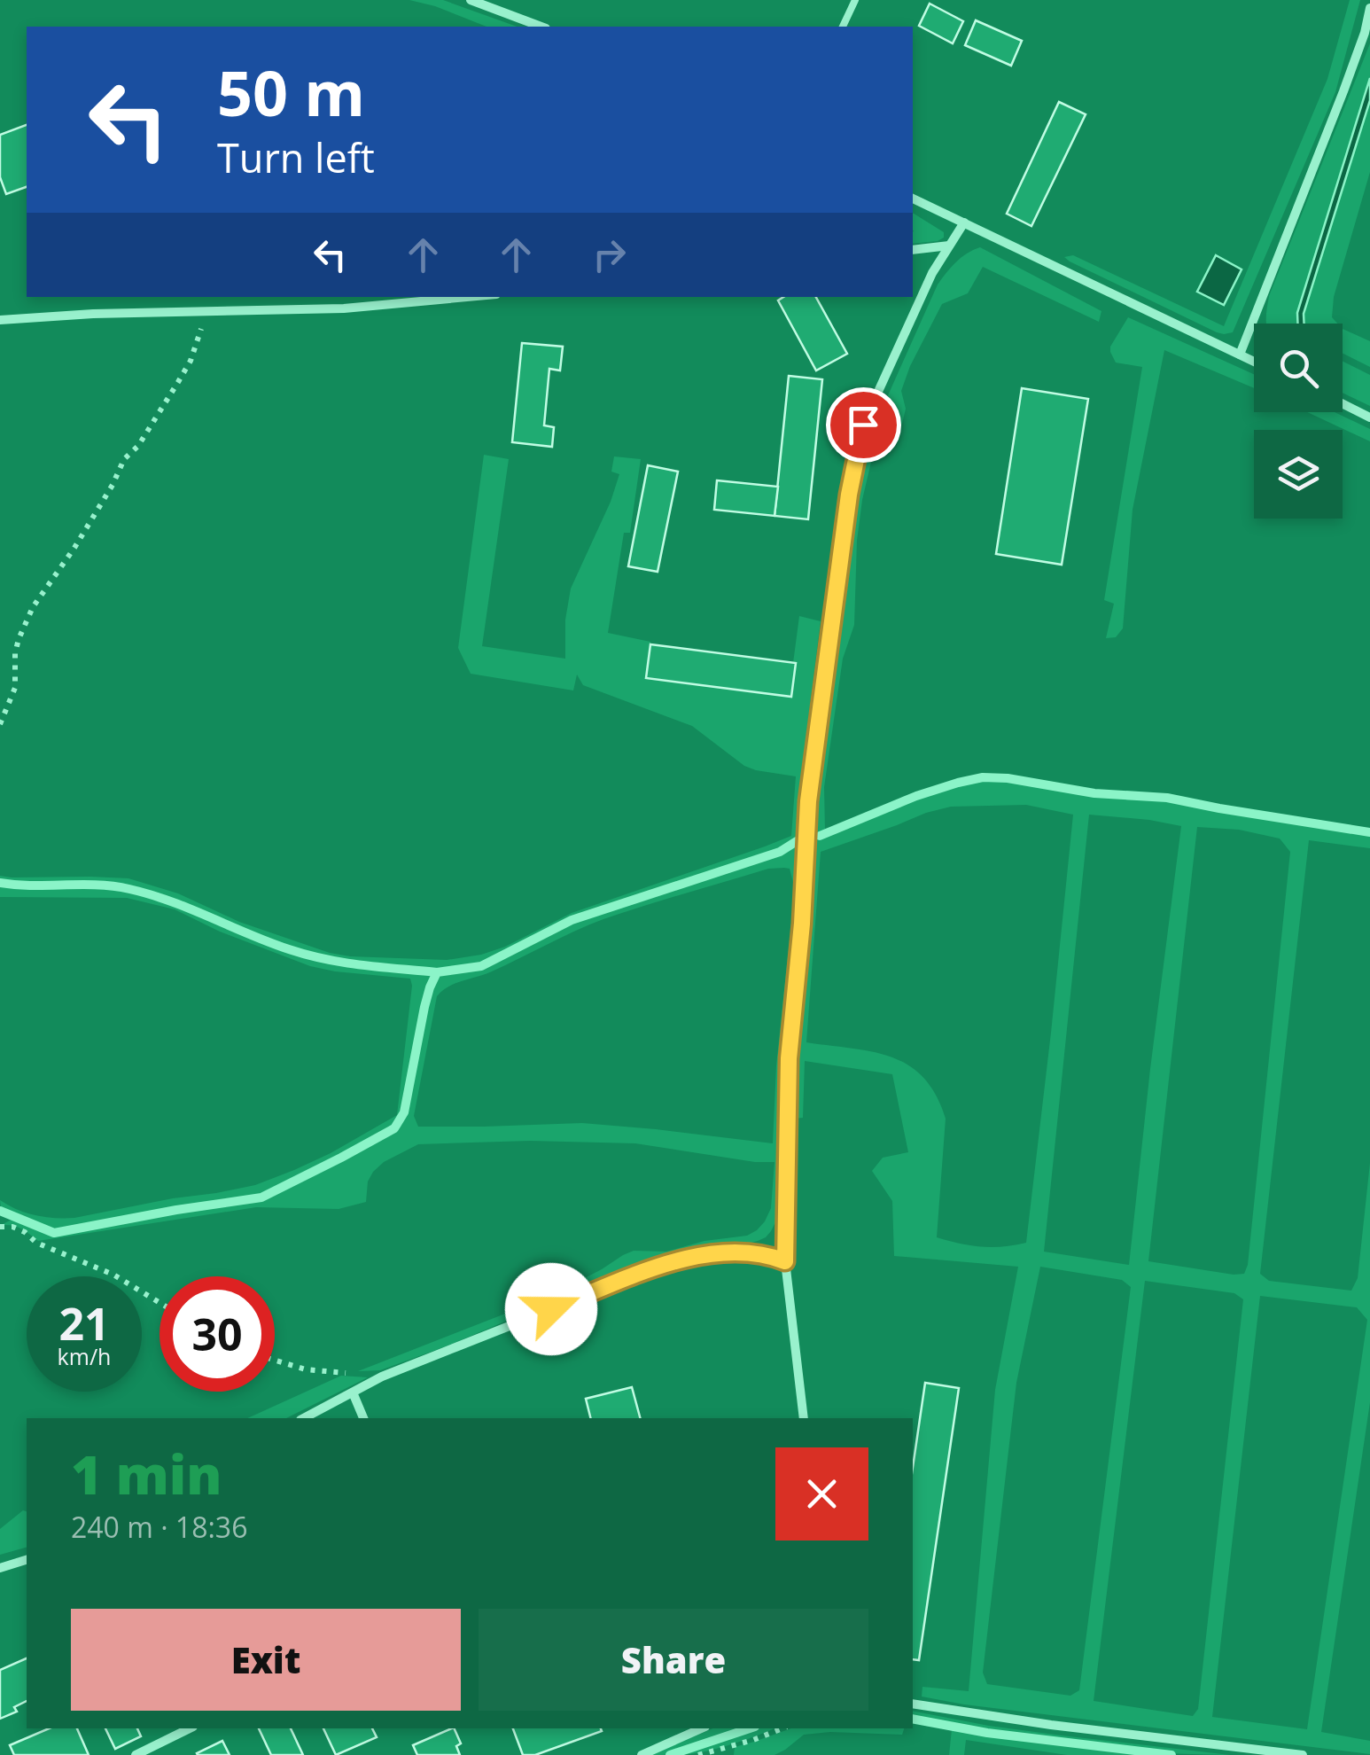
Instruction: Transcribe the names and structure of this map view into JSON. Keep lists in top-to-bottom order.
{
  "page": {
    "turn": ["50 m", "Turn left"],
    "speed": "21 km/h",
    "limit": "30",
    "heading": ["1 min", "240 m · 18:36"],
    "buttons": ["Exit", "Share"]
  }
}
